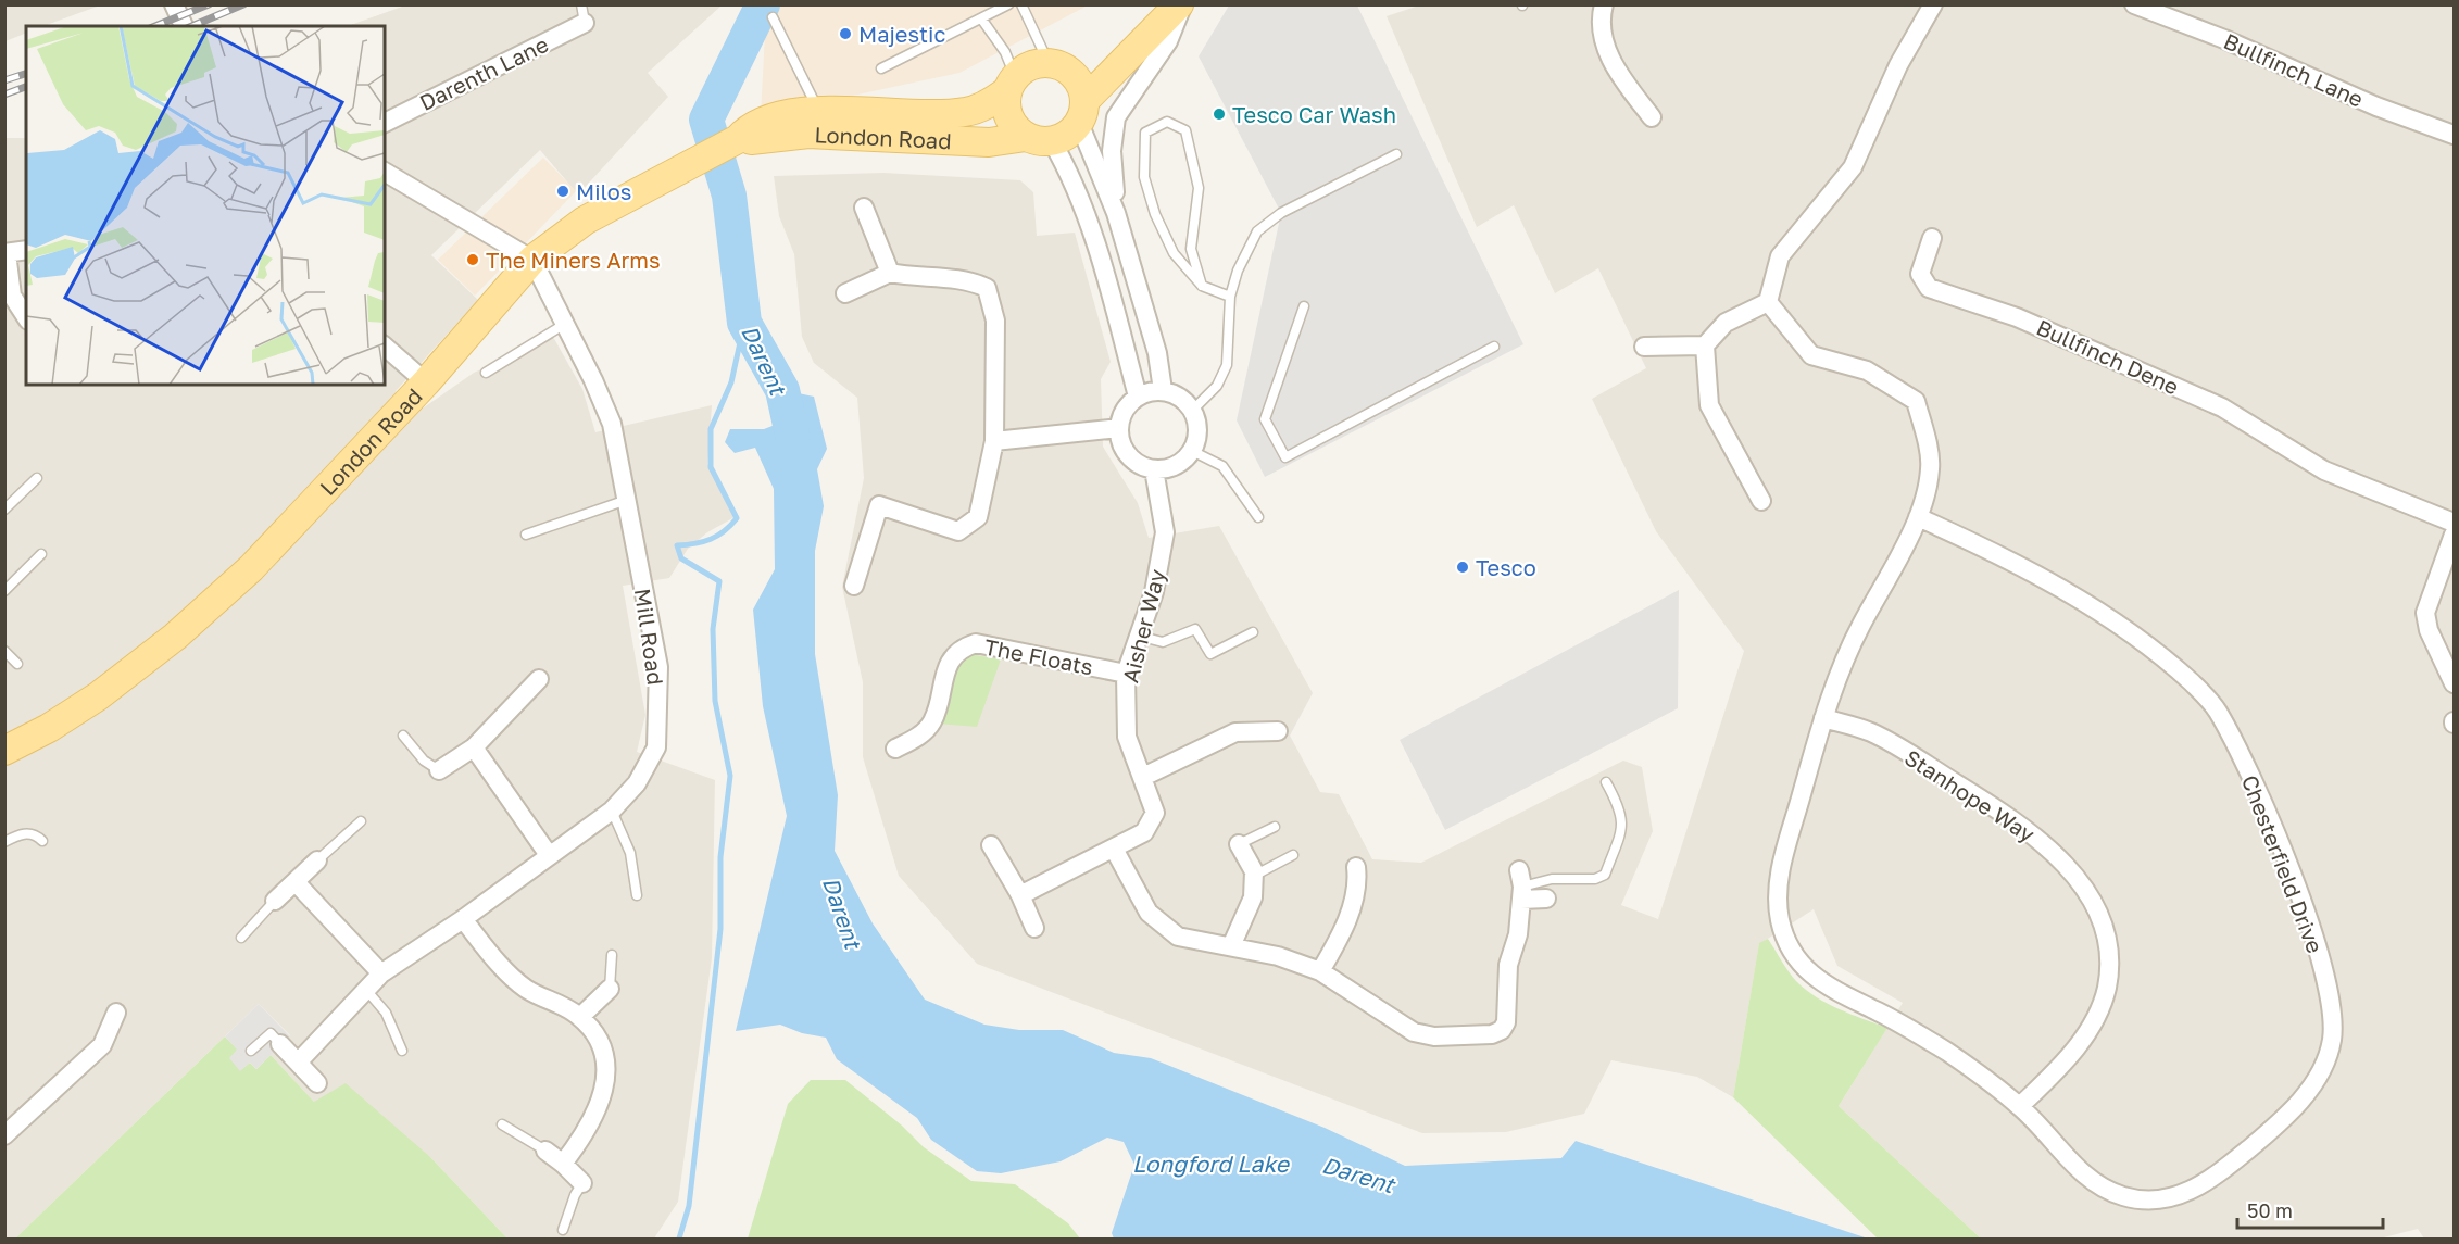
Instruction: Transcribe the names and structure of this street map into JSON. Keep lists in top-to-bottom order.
{
  "streets": {
    "main road": ["London Road"],
    "street": [
      "Bullfinch Lane",
      "Darenth Lane",
      "Bullfinch Dene",
      "Aisher Way",
      "Mill Road",
      "The Floats",
      "Stanhope Way",
      "Chesterfield Drive"
    ]
  },
  "crossings": [
    ["London Road", "Mill Road"],
    ["Aisher Way", "The Floats"],
    ["Stanhope Way", "Chesterfield Drive"]
  ],
  "water": ["Darent", "Longford Lake"],
  "places": [
    "Majestic",
    "Tesco Car Wash",
    "Milos",
    "The Miners Arms",
    "Tesco"
  ],
  "scale_bar": "50 m"
}
